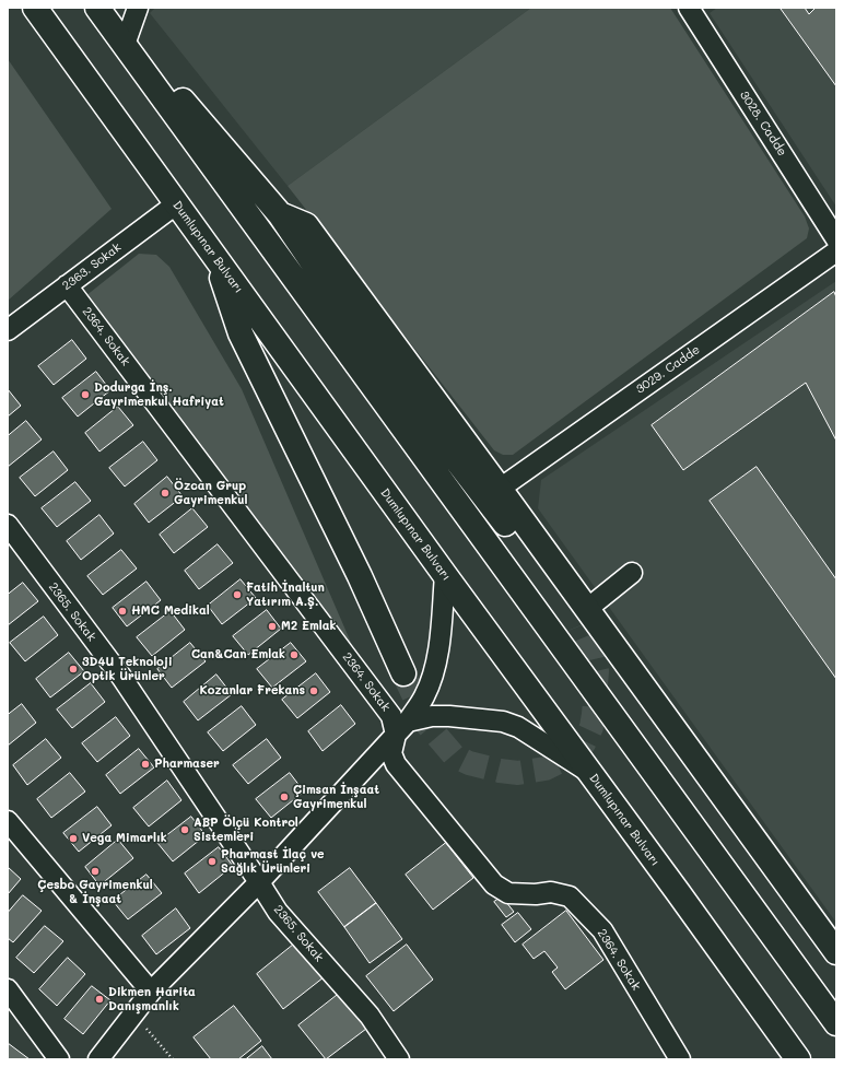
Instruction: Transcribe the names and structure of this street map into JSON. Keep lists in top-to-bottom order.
{
  "streets": {
    "highway": ["Dumlupınar Bulvarı"],
    "street": [
      "3028. Cadde",
      "2363. Sokak",
      "2364. Sokak",
      "3029. Cadde",
      "2365. Sokak"
    ]
  },
  "crossings": [
    ["Dumlupınar Bulvarı", "2363. Sokak"],
    ["2363. Sokak", "2364. Sokak"]
  ],
  "places": [
    "Dodurga İnş. Gayrimenkul Hafriyat",
    "Özcan Grup Gayrimenkul",
    "Fatih İnaltun Yatırım A.Ş.",
    "HMC Medikal",
    "M2 Emlak",
    "Can&Can Emlak",
    "3D4U Teknoloji Optik Ürünler",
    "Kozanlar Frekans",
    "Pharmaser",
    "Çimsan İnşaat Gayrimenkul",
    "ABP Ölçü Kontrol Sistemleri",
    "Vega Mimarlık",
    "Pharmast İlaç ve Sağlık Ürünleri",
    "Çesbo Gayrimenkul & İnşaat",
    "Dikmen Harita Danışmanlık"
  ]
}
